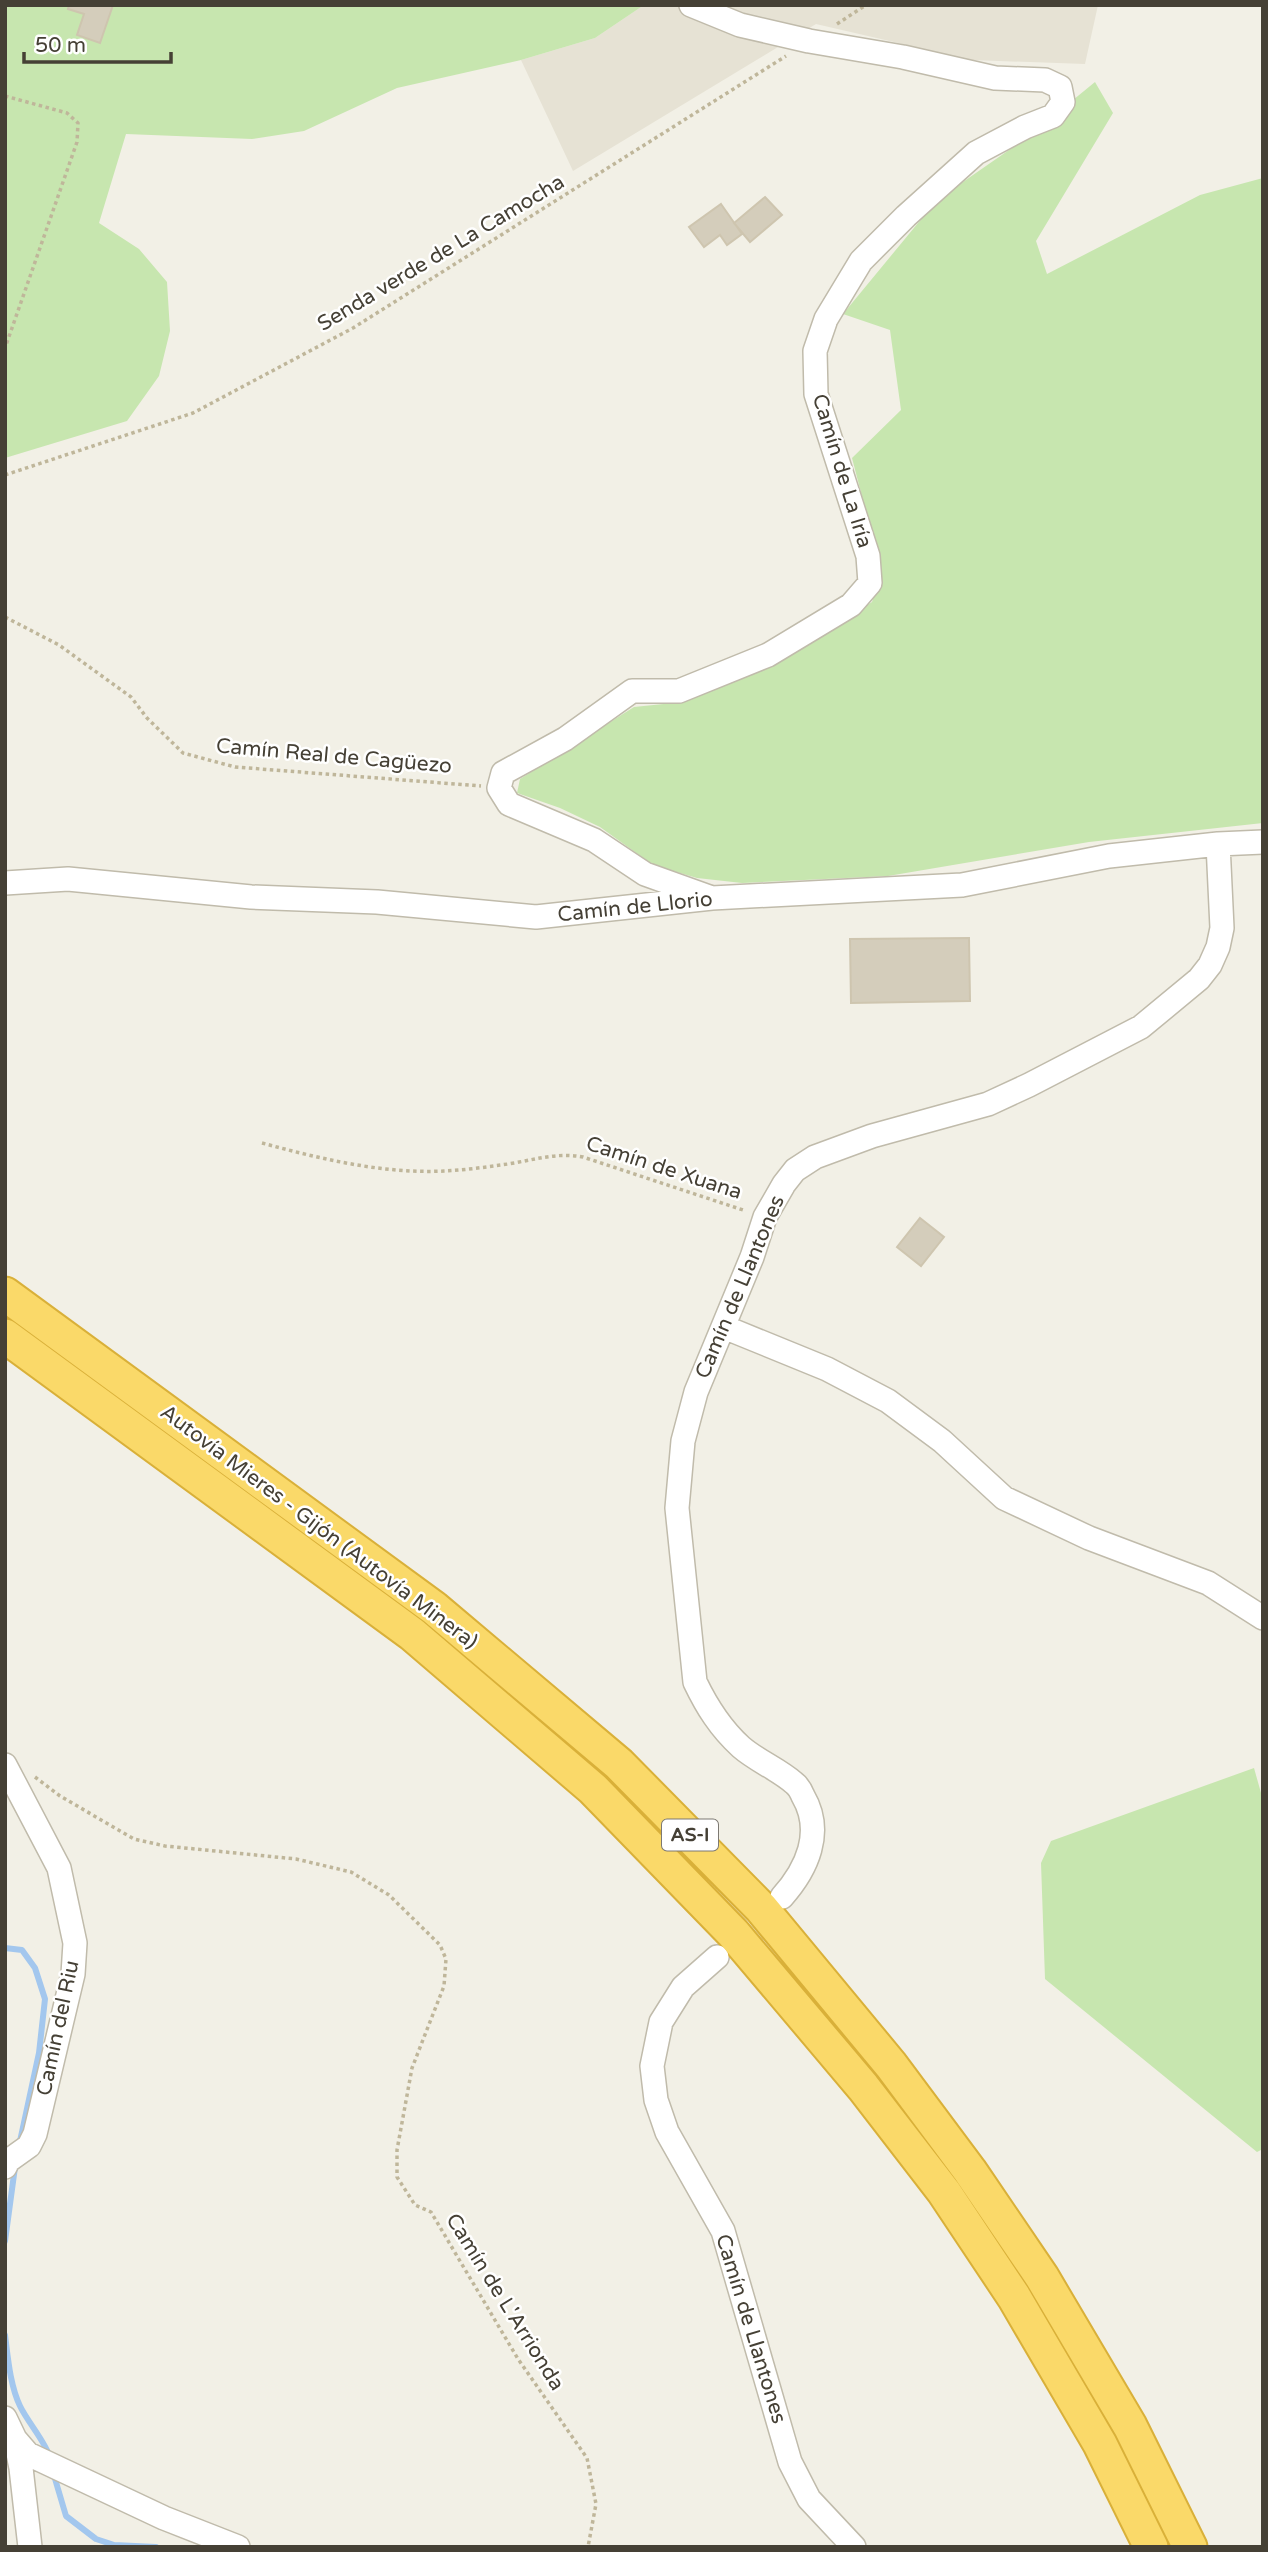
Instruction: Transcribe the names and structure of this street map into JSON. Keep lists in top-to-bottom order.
{
  "streets": {
    "highway": ["Autovía Mieres - Gijón (Autovía Minera)", "AS-I"],
    "street": [
      "Camín de La Iría",
      "Camín de Llorio",
      "Camín de Llantones",
      "Camín del Riu"
    ],
    "path": [
      "Senda verde de La Camocha",
      "Camín Real de Cagüezo",
      "Camín de Xuana",
      "Camín de L'Arrionda"
    ]
  },
  "crossings": [
    ["Senda verde de La Camocha", "Camín de La Iría"],
    ["Camín de La Iría", "Camín Real de Cagüezo"],
    ["Camín de Llorio", "Camín de Llantones"],
    ["Camín de Xuana", "Camín de Llantones"]
  ],
  "scale_bar": "50 m"
}
